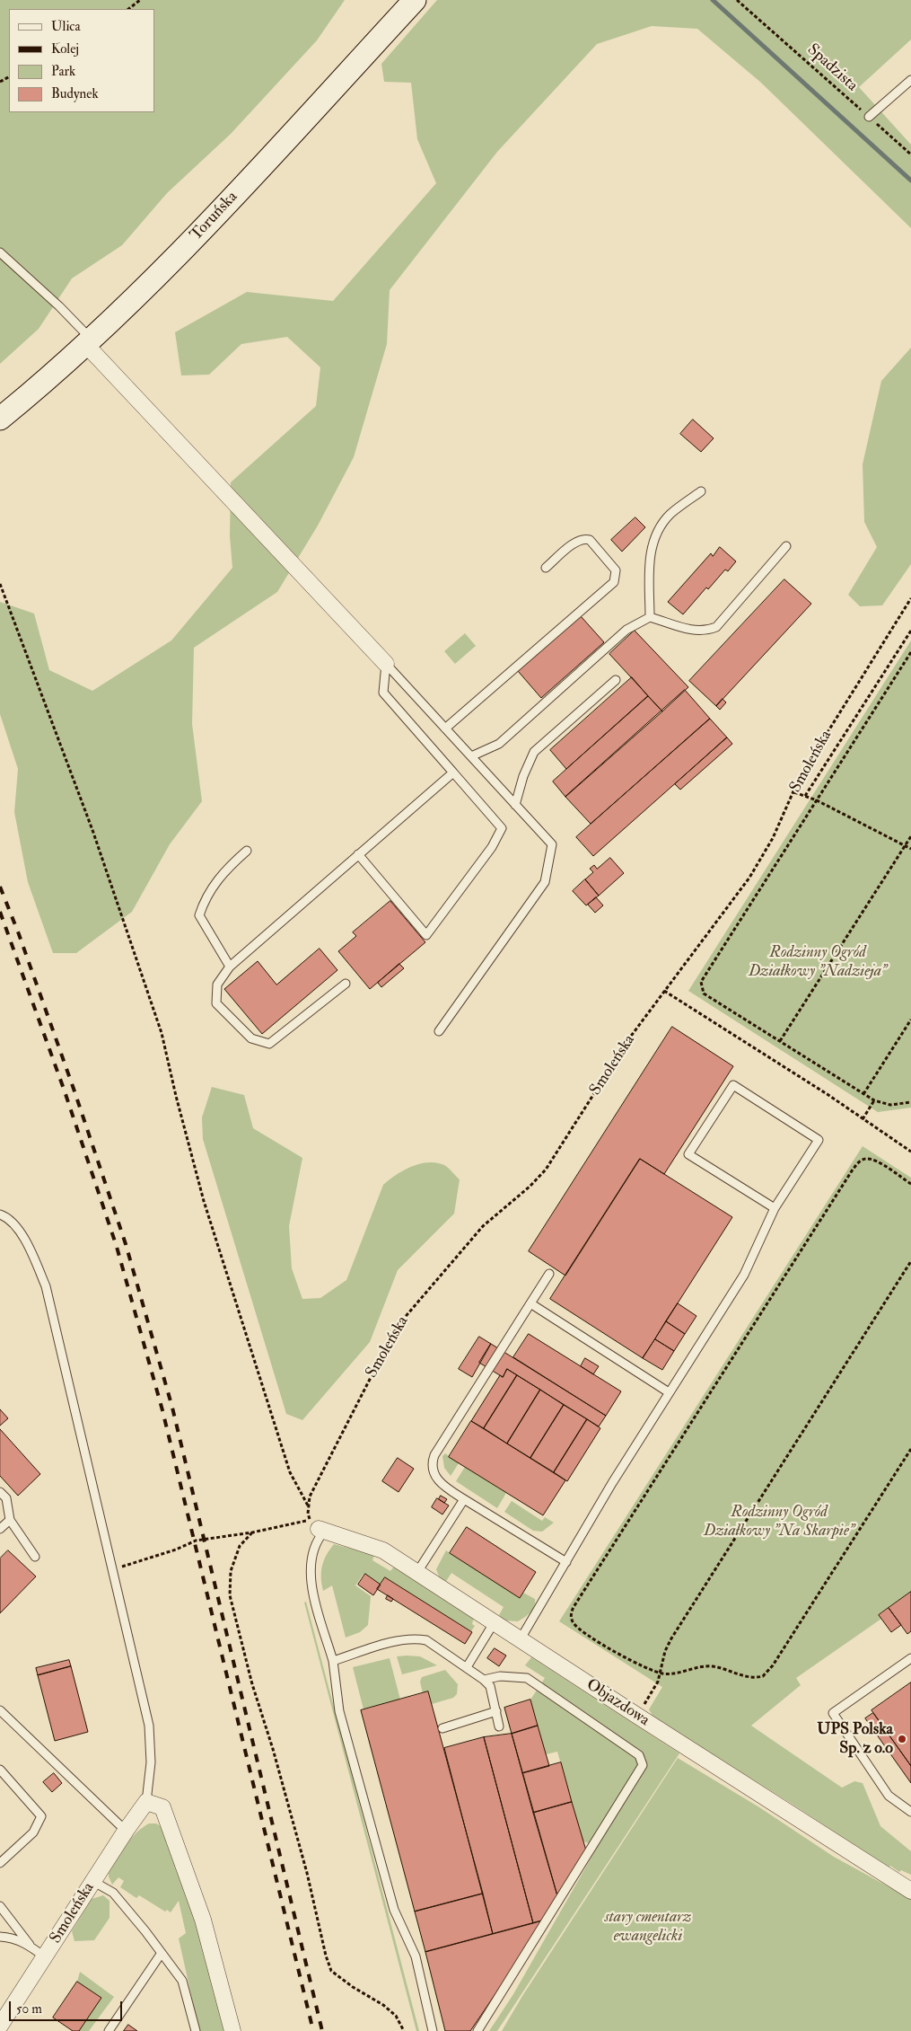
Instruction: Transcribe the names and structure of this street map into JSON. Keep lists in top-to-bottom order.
{
  "streets": {
    "street": ["Toruńska", "Smoleńska", "Objazdowa"],
    "path": ["Spadzista"]
  },
  "crossings": [
    ["Smoleńska", "Objazdowa"]
  ],
  "parks": ["Rodzinny Ogród Działkowy \"Nadzieja\"", "Rodzinny Ogród Działkowy \"Na Skarpie\"", "stary cmentarz ewangelicki"],
  "places": ["UPS Polska Sp. z o.o"],
  "legend": [
    "Ulica",
    "Kolej",
    "Park",
    "Budynek"
  ],
  "scale_bar": "50 m"
}
